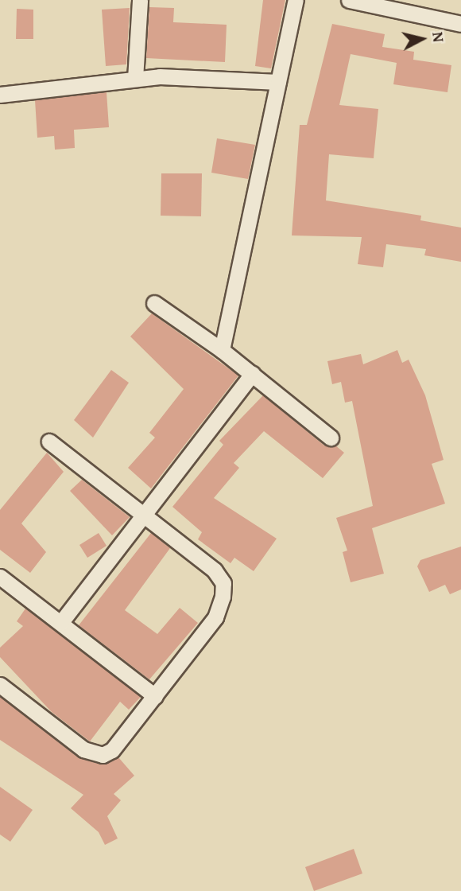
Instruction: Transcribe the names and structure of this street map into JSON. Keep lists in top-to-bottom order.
{
  "north": "right"
}
